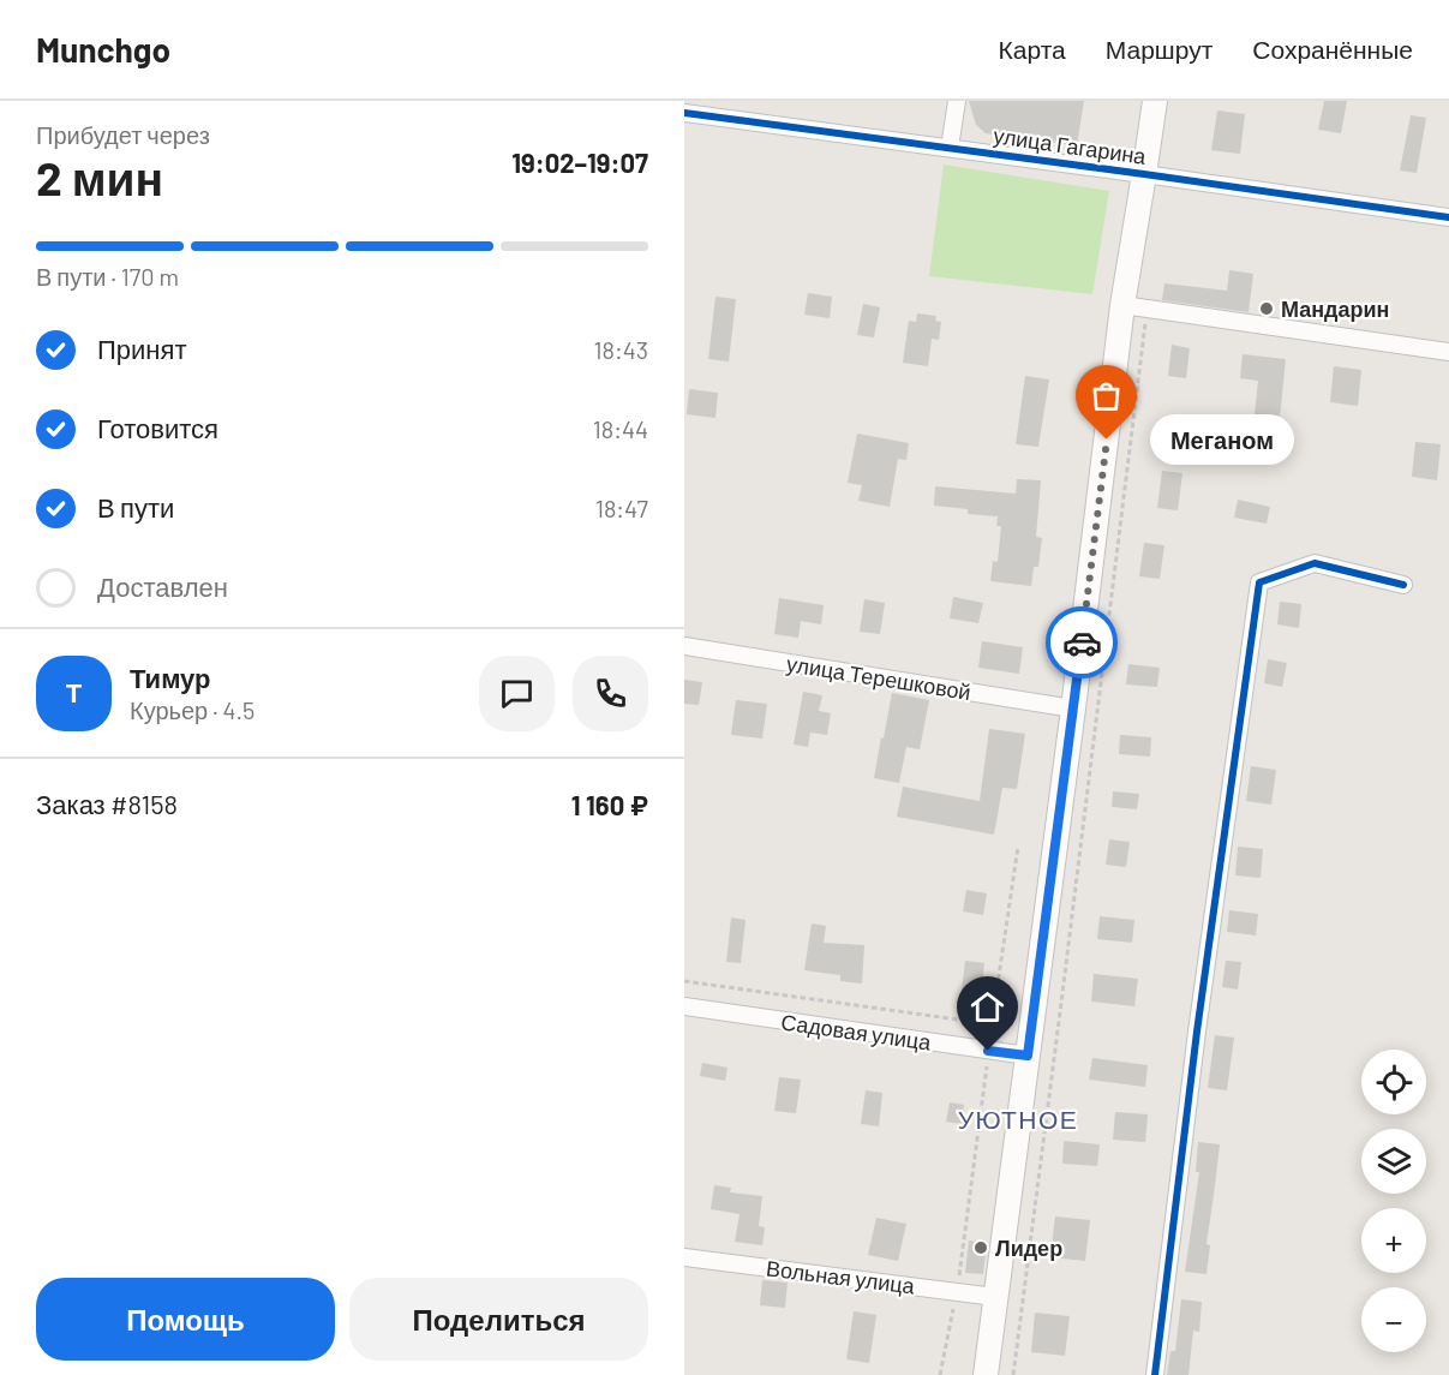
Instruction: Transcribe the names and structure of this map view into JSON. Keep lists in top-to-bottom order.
{
  "streets": {
    "street": [
      "улица Гагарина",
      "улица Терешковой",
      "Садовая улица",
      "Вольная улица"
    ]
  },
  "districts": ["УЮТНОЕ"],
  "places": ["Мандарин", "Меганом", "Лидер"],
  "page": {
    "header": "Munchgo",
    "nav": ["Карта", "Маршрут", "Сохранённые"],
    "heading": ["2 мин", "Прибудет через", "19:02–19:07"],
    "panel": [
      "Тимур",
      "Курьер · 4.5",
      "Заказ #8158",
      "1 160 ₽"
    ],
    "bar": "В пути · 170 m",
    "list": [
      ["Принят", "18:43"],
      ["Готовится", "18:44"],
      ["В пути", "18:47"],
      "Доставлен"
    ],
    "bubble": "Меганом",
    "round": "Т",
    "map_buttons": ["+", "−"],
    "buttons": ["Помощь", "Поделиться"]
  }
}
